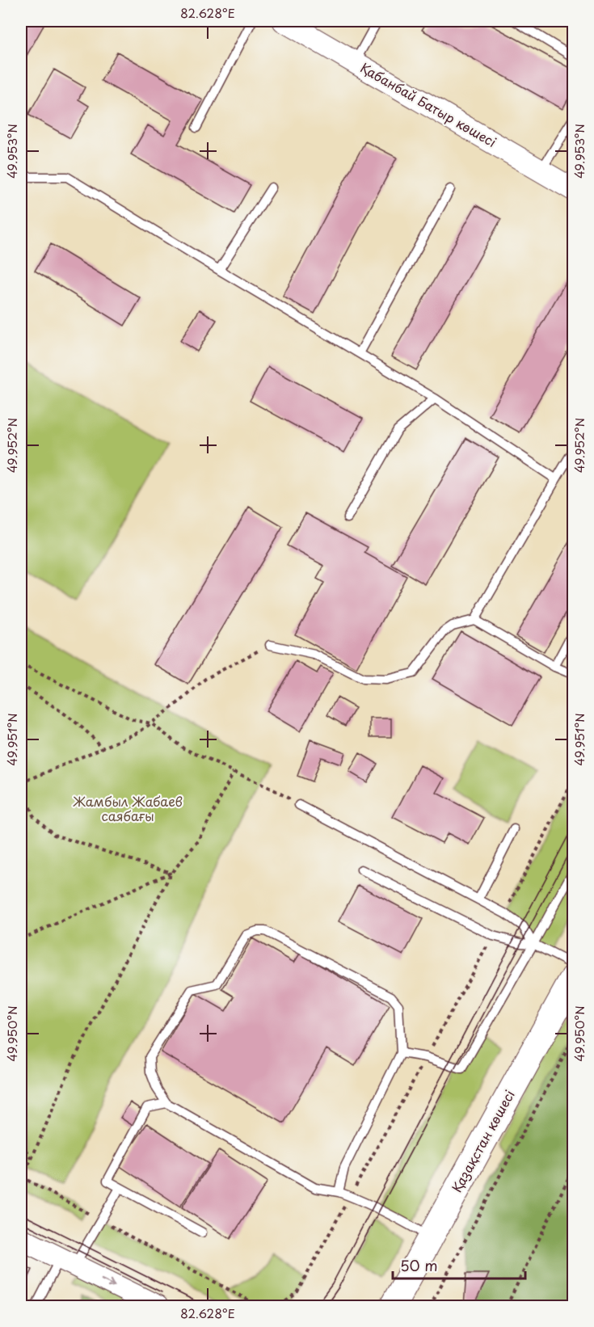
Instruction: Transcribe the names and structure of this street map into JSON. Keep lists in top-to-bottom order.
{
  "streets": {
    "main road": ["Қазақстан көшесі"],
    "street": ["Қабанбай Батыр көшесі"]
  },
  "parks": ["Жамбыл Жабаев саябағы"],
  "scale_bar": "50 m",
  "coordinates": [
    "82.628°E",
    "49.953°N",
    "49.952°N",
    "49.951°N",
    "49.950°N"
  ]
}
